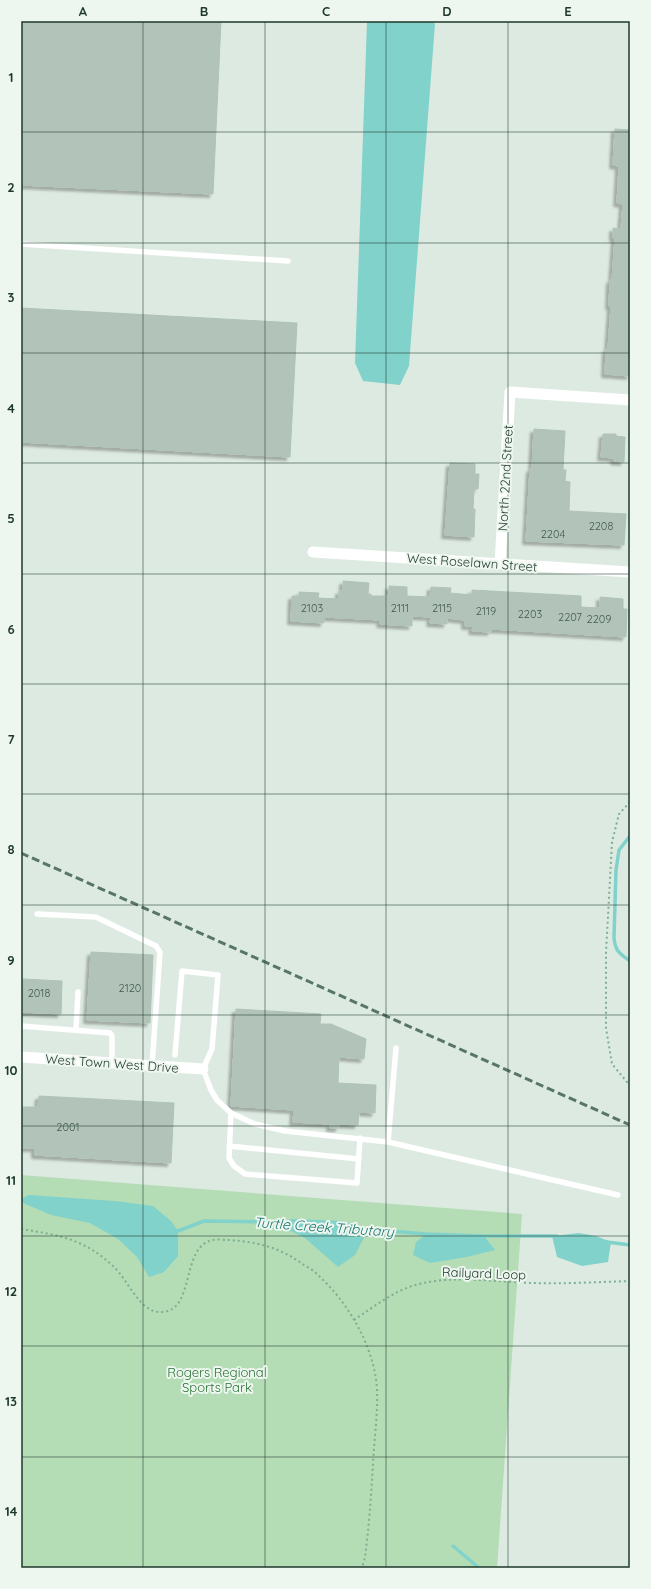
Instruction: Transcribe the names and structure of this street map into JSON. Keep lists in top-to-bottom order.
{
  "streets": {
    "street": ["North 22nd Street", "West Roselawn Street", "West Town West Drive"],
    "path": ["Railyard Loop"]
  },
  "crossings": [
    ["North 22nd Street", "West Roselawn Street"]
  ],
  "water": ["Turtle Creek Tributary"],
  "parks": ["Rogers Regional Sports Park"],
  "house_numbers": [
    "2208",
    "2204",
    "2103",
    "2111",
    "2115",
    "2119",
    "2203",
    "2207",
    "2209",
    "2120",
    "2018",
    "2001"
  ],
  "grid": {
    "columns": [
      "A",
      "B",
      "C",
      "D",
      "E"
    ],
    "rows": [
      "1",
      "2",
      "3",
      "4",
      "5",
      "6",
      "7",
      "8",
      "9",
      "10",
      "11",
      "12",
      "13",
      "14"
    ]
  }
}
